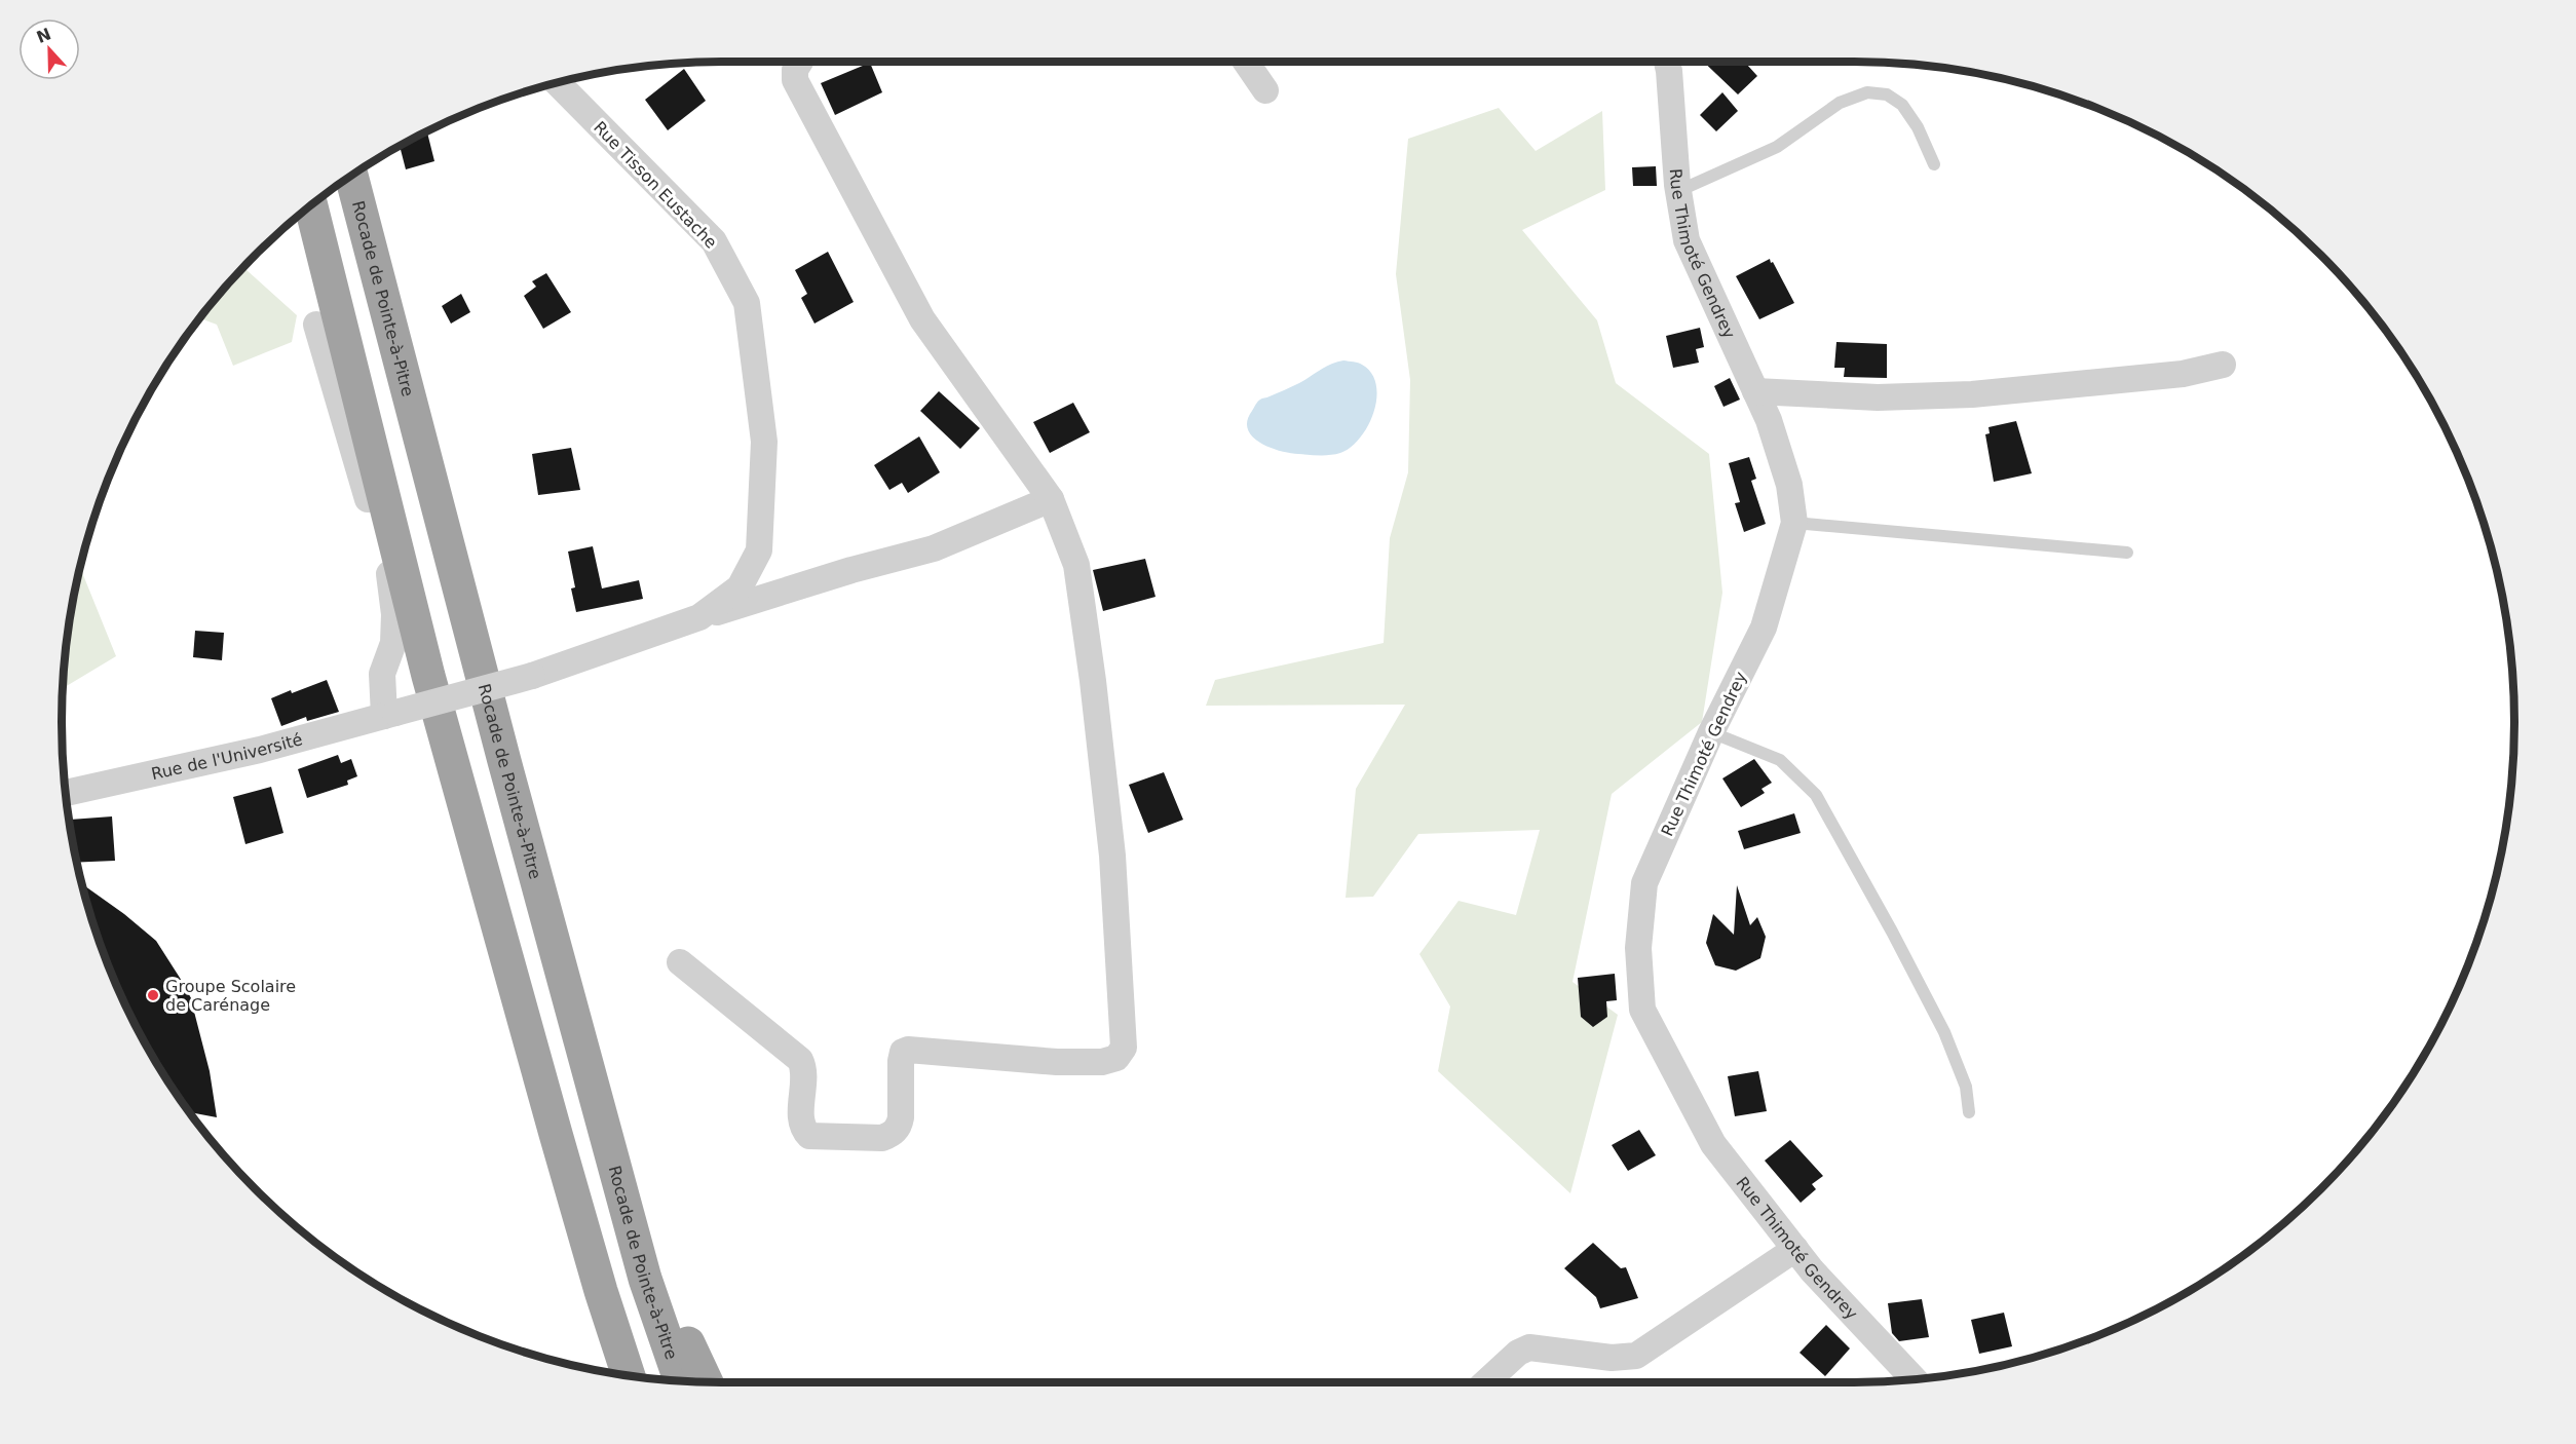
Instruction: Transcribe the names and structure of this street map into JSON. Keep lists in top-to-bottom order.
{
  "streets": {
    "highway": ["Rocade de Pointe-à-Pitre"],
    "street": ["Rue Tisson Eustache", "Rue Thimoté Gendrey", "Rue de l'Université"]
  },
  "crossings": [
    ["Rue Tisson Eustache", "Rue de l'Université"]
  ],
  "places": ["Groupe Scolaire de Carénage"],
  "north": "top"
}
